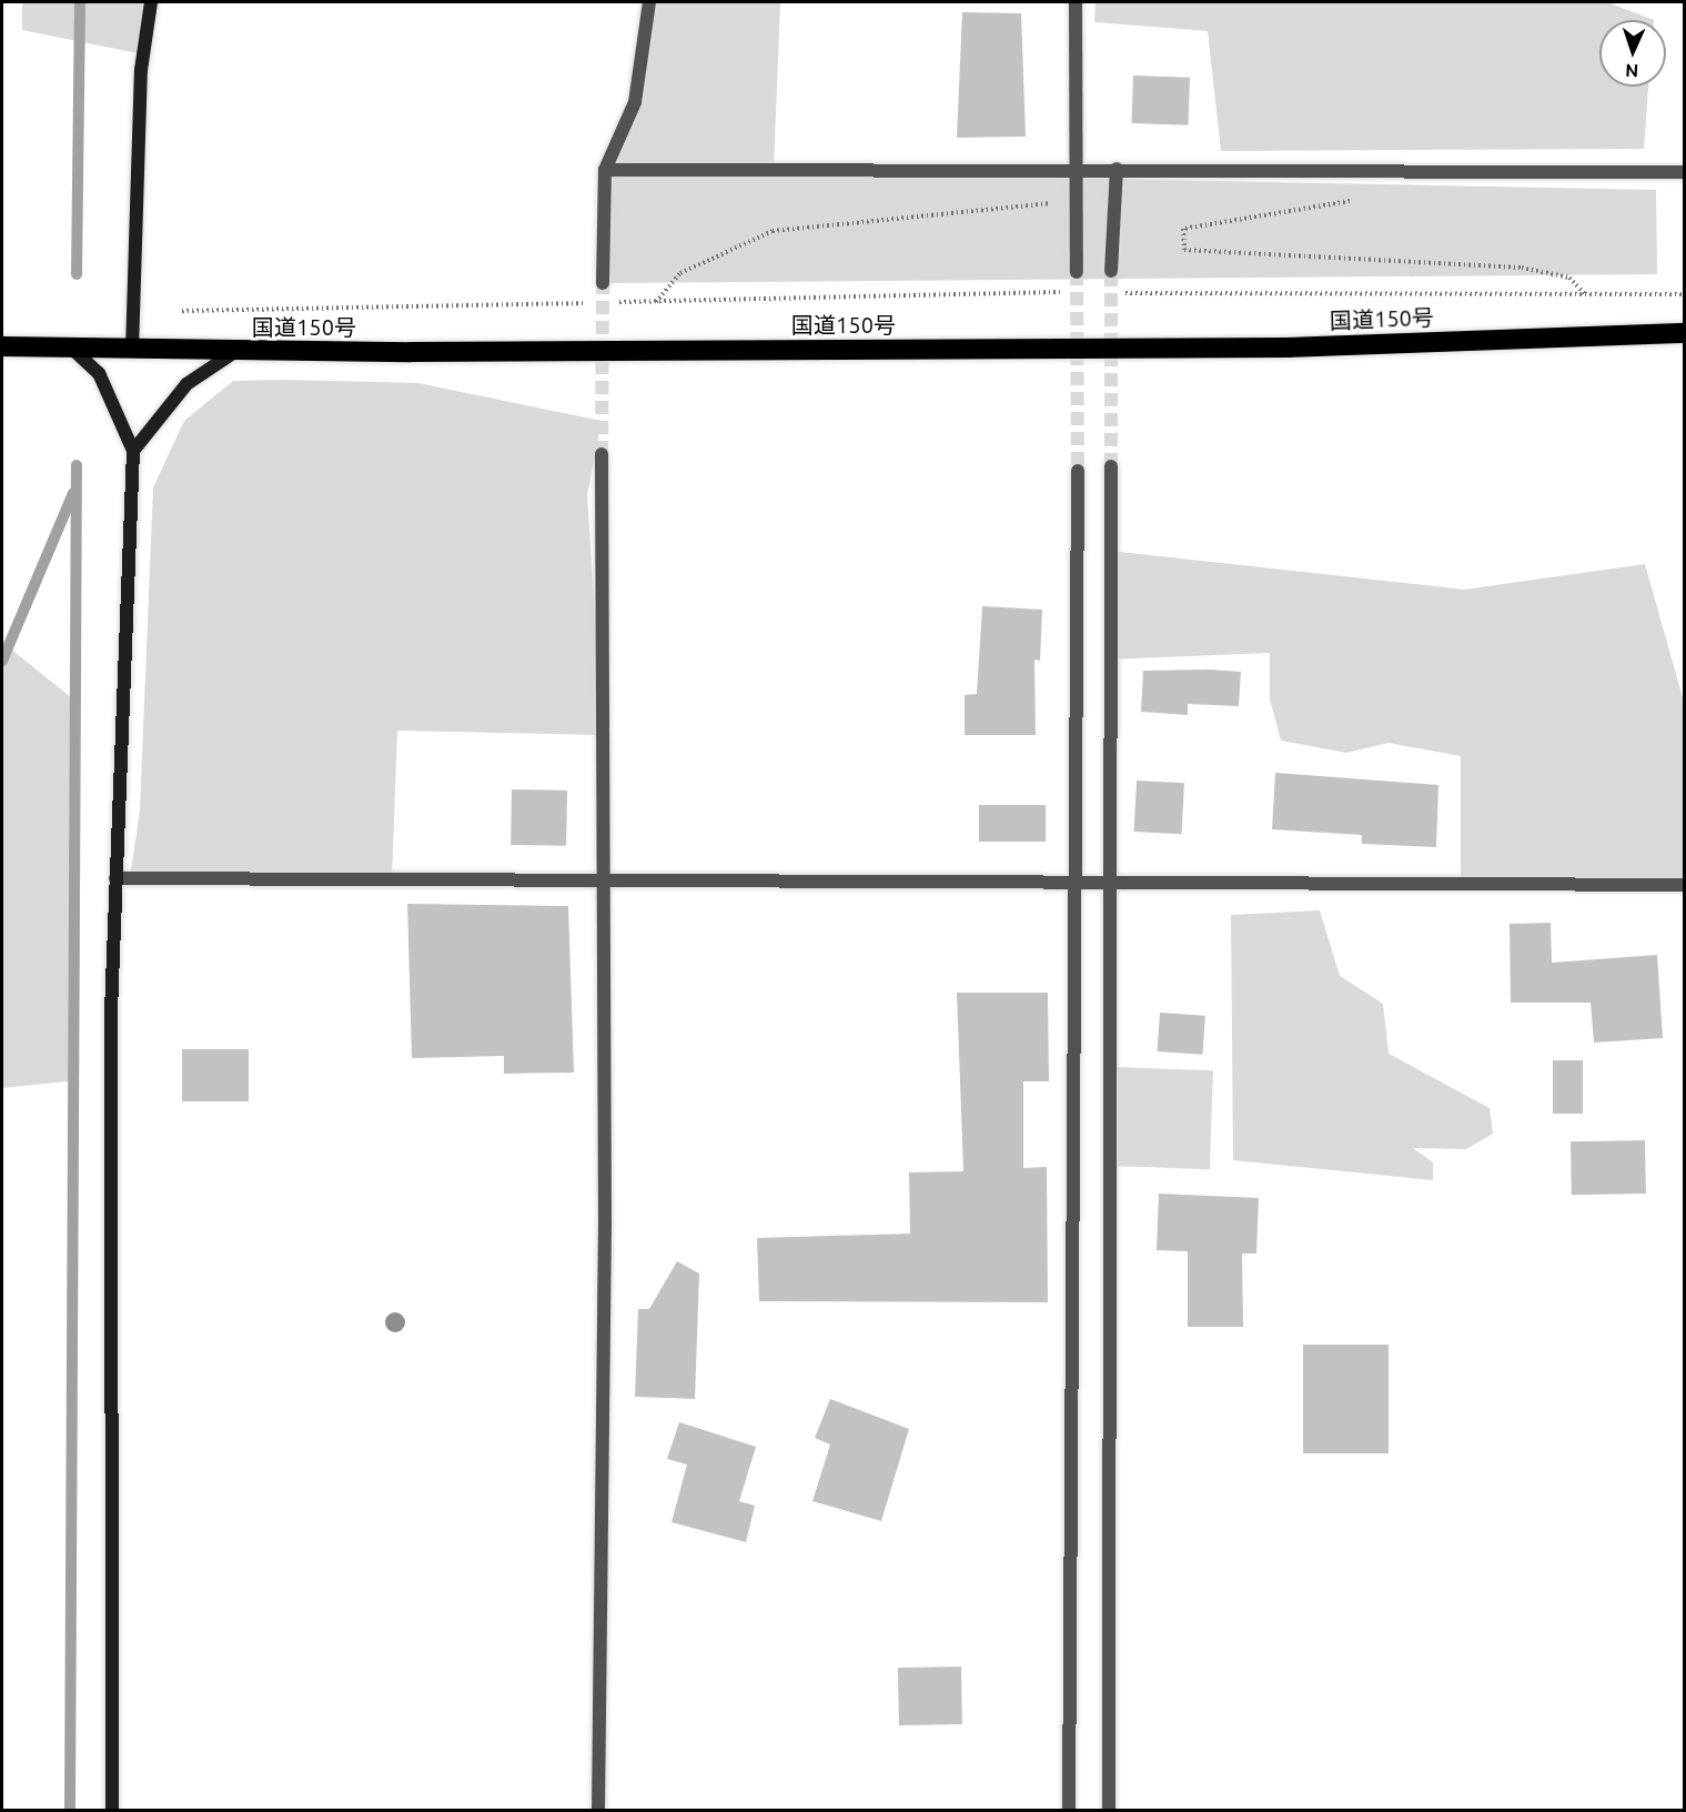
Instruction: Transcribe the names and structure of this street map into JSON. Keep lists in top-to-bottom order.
{
  "streets": {
    "highway": ["国道150号"]
  },
  "north": "bottom"
}
